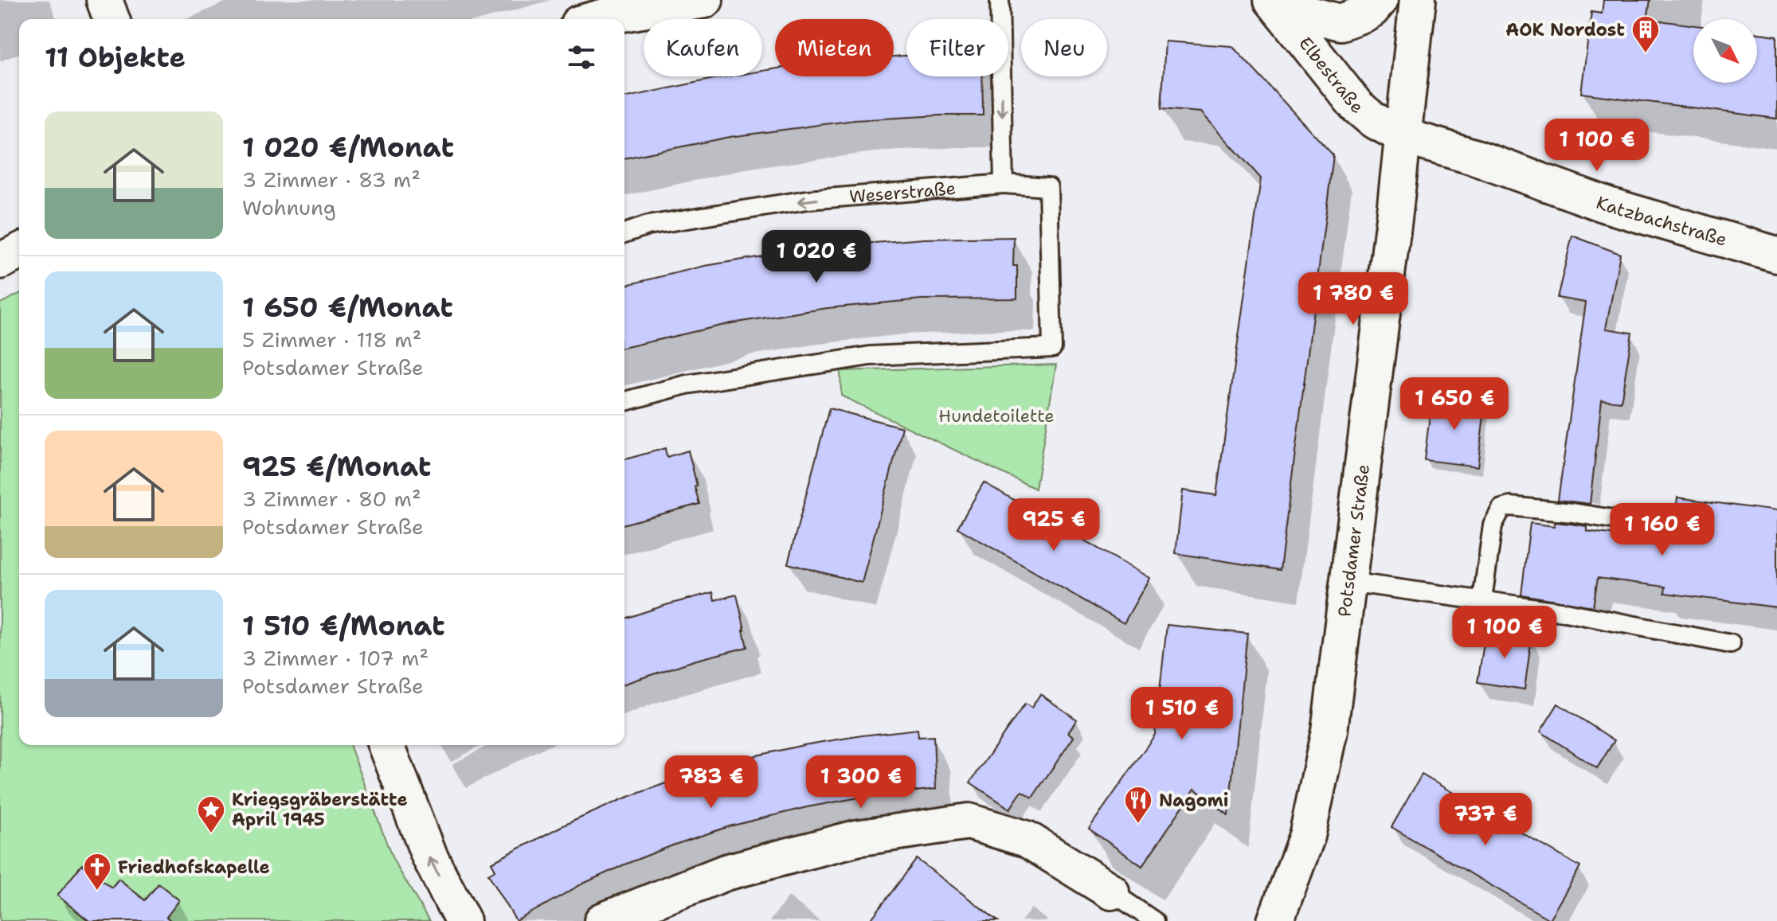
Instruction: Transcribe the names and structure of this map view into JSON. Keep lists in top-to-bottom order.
{
  "streets": {
    "street": ["Elbestraße", "Katzbachstraße", "Potsdamer Straße"],
    "lane": ["Weserstraße"]
  },
  "crossings": [
    ["Elbestraße", "Katzbachstraße"],
    ["Elbestraße", "Potsdamer Straße"],
    ["Katzbachstraße", "Potsdamer Straße"]
  ],
  "one_way": ["Weserstraße"],
  "parks": ["Hundetoilette"],
  "places": {
    "building": ["AOK Nordost"],
    "restaurant": ["Nagomi"],
    "place": ["Kriegsgräberstätte April 1945"],
    "church": ["Friedhofskapelle"]
  },
  "north": "bottom right",
  "page": {
    "chip": [
      "Kaufen",
      "Mieten",
      "Filter",
      "Neu"
    ],
    "heading": "11 Objekte",
    "list": [
      {
        "name": "1 020 €/Monat",
        "note": "3 Zimmer · 83 m² · Wohnung"
      },
      {
        "name": "1 650 €/Monat",
        "note": "5 Zimmer · 118 m² · Potsdamer Straße"
      },
      {
        "name": "925 €/Monat",
        "note": "3 Zimmer · 80 m² · Potsdamer Straße"
      },
      {
        "name": "1 510 €/Monat",
        "note": "3 Zimmer · 107 m² · Potsdamer Straße"
      }
    ],
    "price": [
      "1 100 €",
      "1 020 €",
      "1 780 €",
      "1 650 €",
      "925 €",
      "1 160 €",
      "1 100 €",
      "1 510 €",
      "783 €",
      "1 300 €",
      "737 €"
    ]
  }
}
